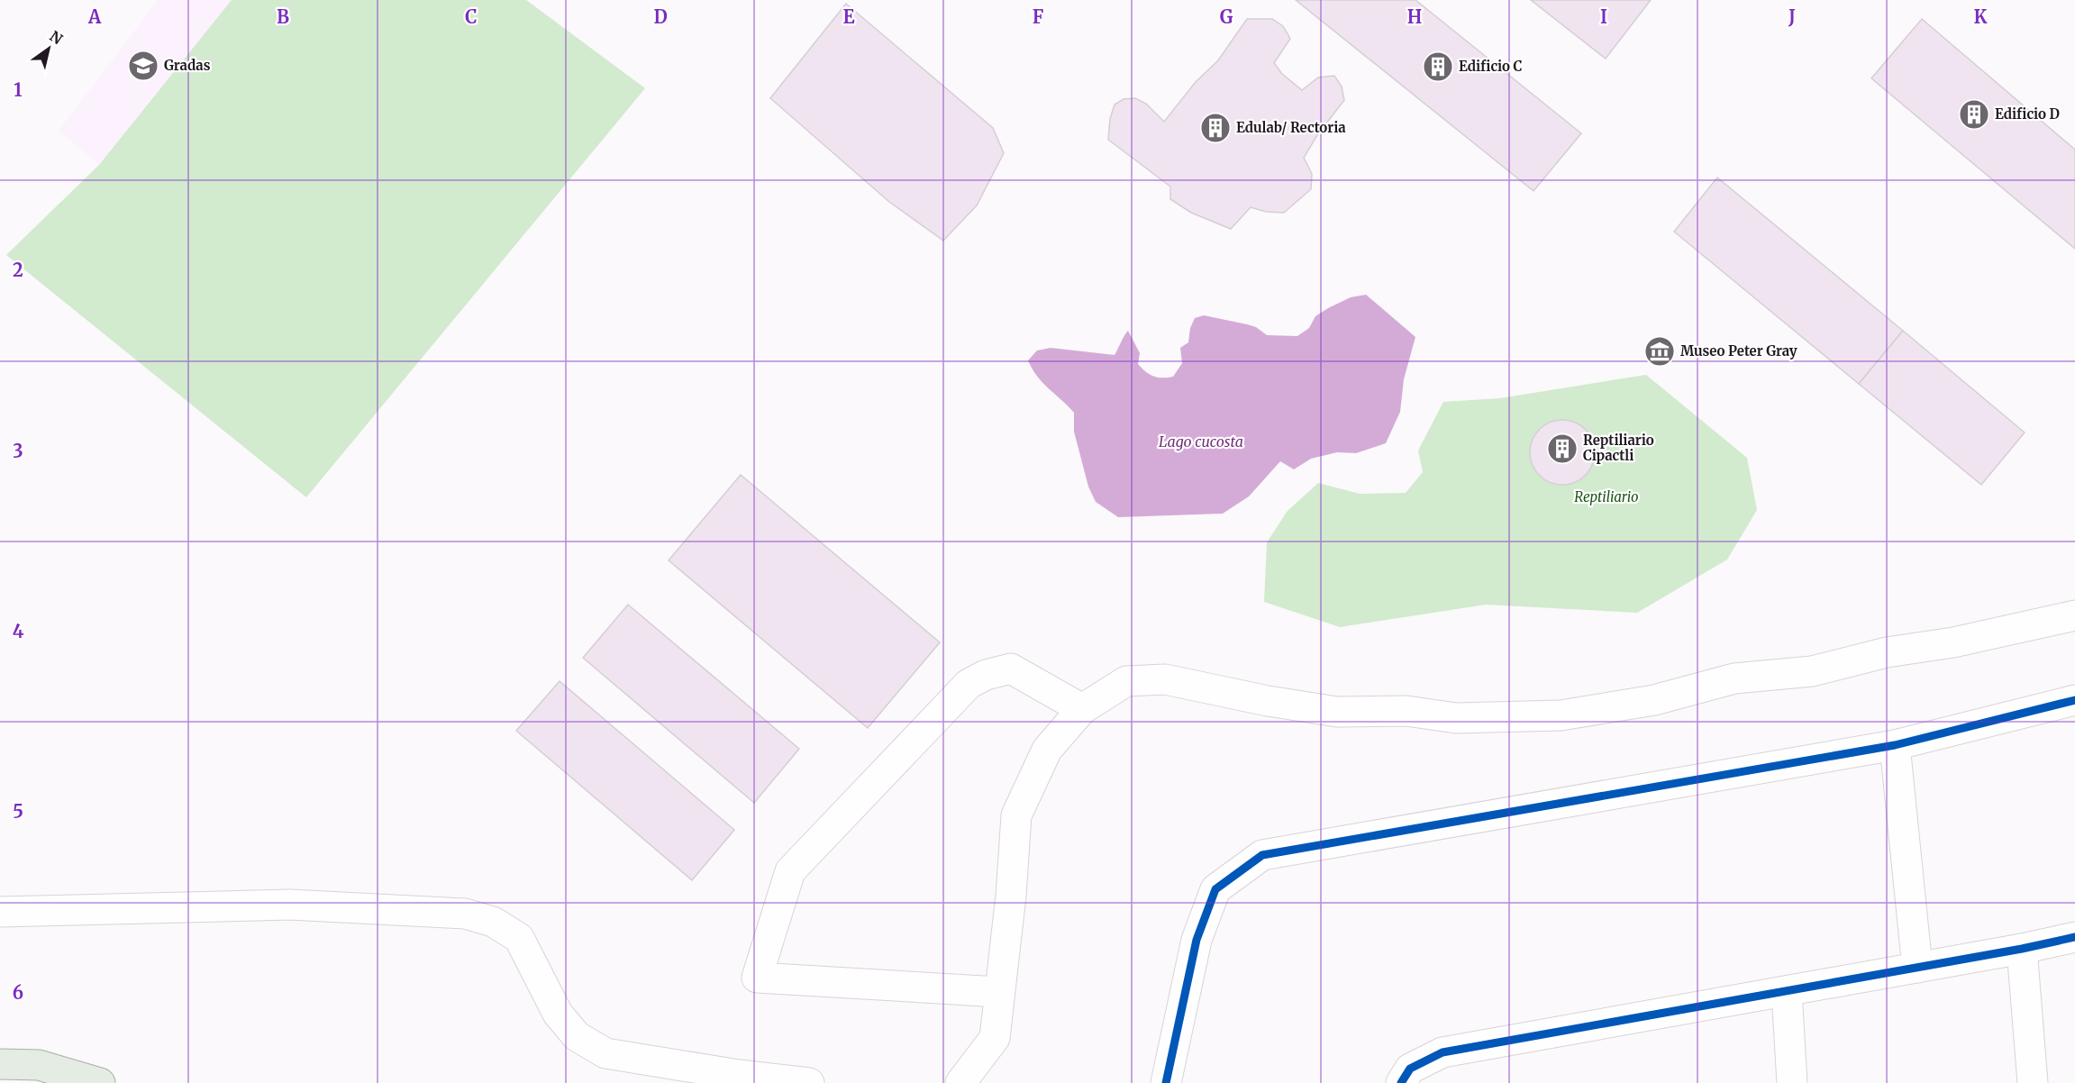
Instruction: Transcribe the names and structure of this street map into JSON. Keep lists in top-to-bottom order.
{
  "water": ["Lago cucosta"],
  "parks": ["Reptiliario"],
  "places": {
    "school or university": ["Gradas"],
    "building": [
      "Edificio C",
      "Edificio D",
      "Edulab/ Rectoria",
      "Reptiliario Cipactli"
    ],
    "museum": ["Museo Peter Gray"]
  },
  "north": "top right",
  "grid": {
    "columns": [
      "A",
      "B",
      "C",
      "D",
      "E",
      "F",
      "G",
      "H",
      "I",
      "J",
      "K"
    ],
    "rows": [
      "1",
      "2",
      "3",
      "4",
      "5",
      "6"
    ]
  }
}
